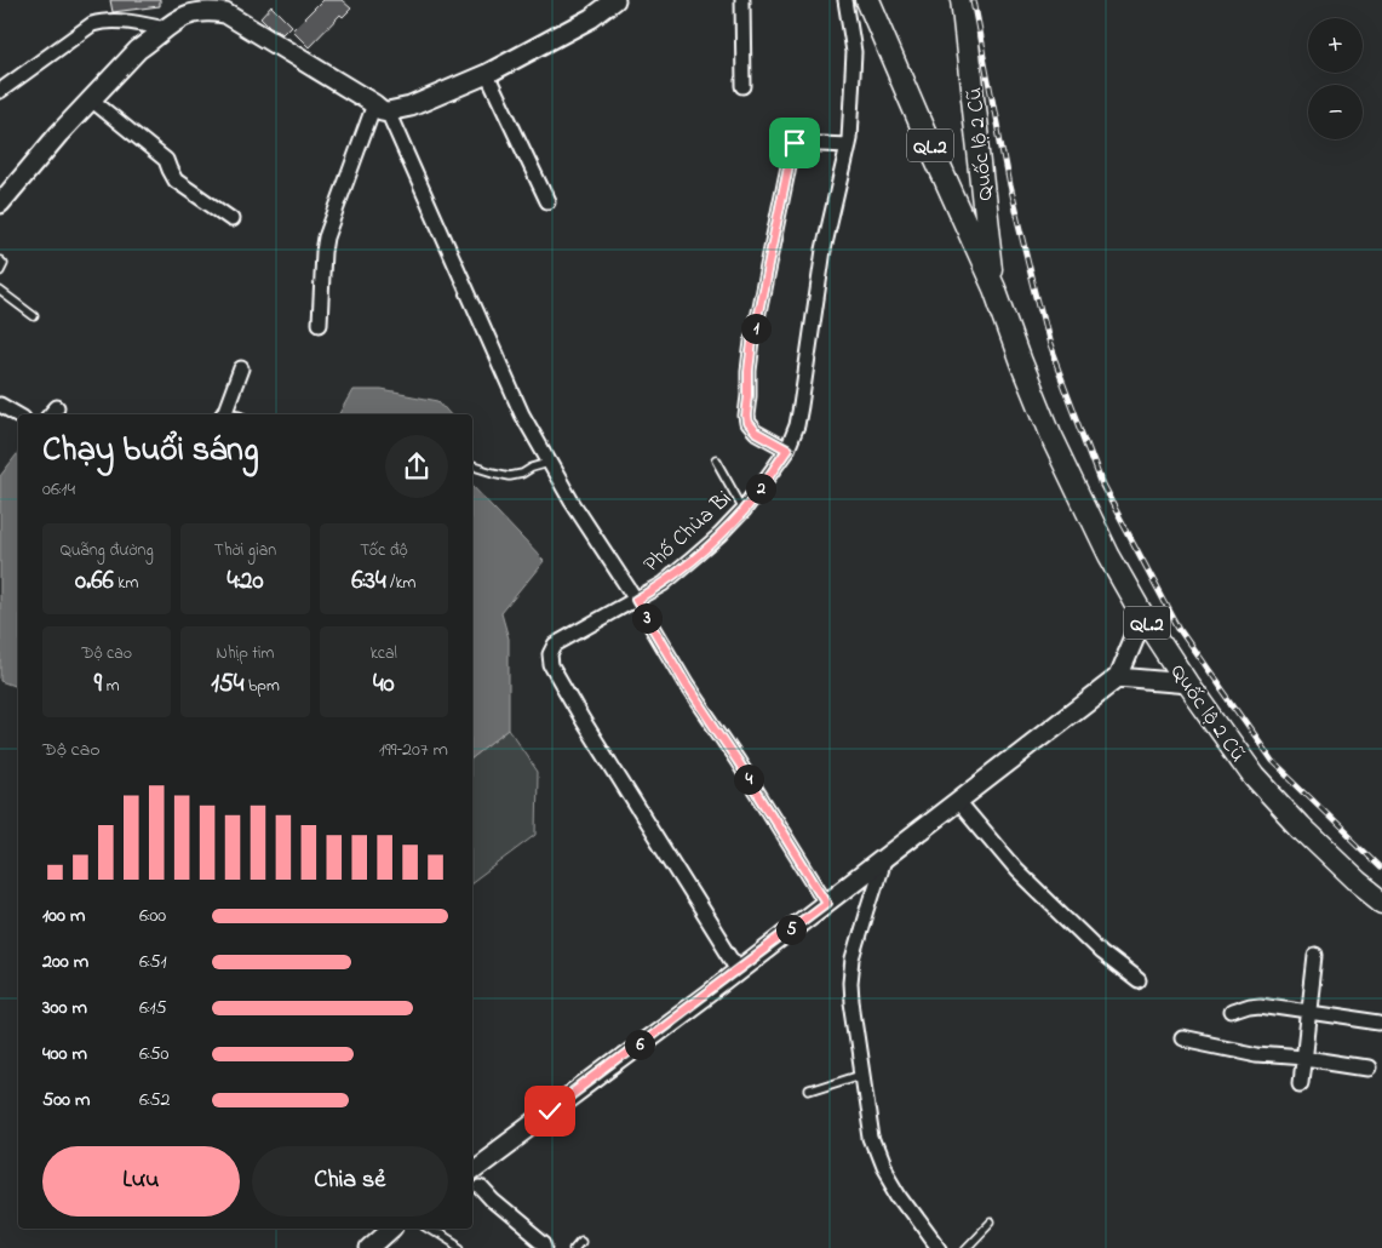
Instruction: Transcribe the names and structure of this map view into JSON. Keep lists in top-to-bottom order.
{
  "streets": {
    "main road": ["Quốc lộ 2 Cũ", "QL.2"],
    "street": ["Phố Chùa Bi"]
  },
  "page": {
    "map_buttons": ["+", "−"],
    "pins": [
      "1",
      "2",
      "3",
      "4",
      "5",
      "6"
    ],
    "heading": ["Chạy buổi sáng", "06:14"],
    "stats": [
      ["Quãng đường", "0.66 km"],
      ["Thời gian", "4:20"],
      ["Tốc độ", "6:34 /km"],
      ["Độ cao", "9 m"],
      ["Nhịp tim", "154 bpm"],
      ["kcal", "40"]
    ],
    "chart": ["Độ cao", "199–207 m"],
    "list": [
      {
        "name": "100 m",
        "note": "6:00"
      },
      {
        "name": "200 m",
        "note": "6:51"
      },
      {
        "name": "300 m",
        "note": "6:15"
      },
      {
        "name": "400 m",
        "note": "6:50"
      },
      {
        "name": "500 m",
        "note": "6:52"
      }
    ],
    "buttons": ["Lưu", "Chia sẻ"]
  }
}
